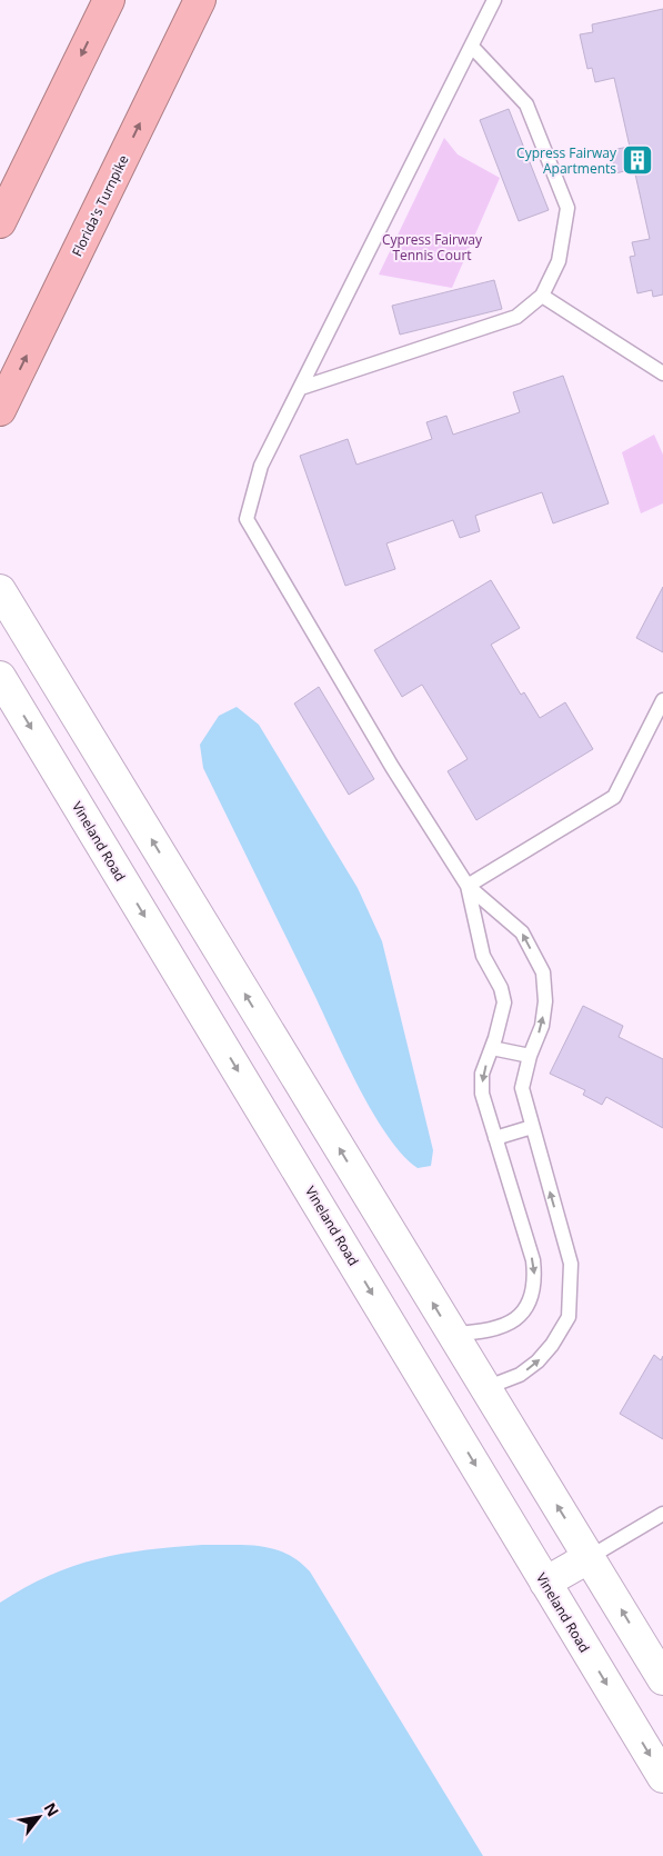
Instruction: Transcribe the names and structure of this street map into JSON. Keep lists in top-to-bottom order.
{
  "streets": {
    "highway": ["Florida's Turnpike"],
    "street": ["Vineland Road"]
  },
  "parks": ["Cypress Fairway Tennis Court"],
  "places": {
    "building": ["Cypress Fairway Apartments"]
  },
  "north": "top right"
}
